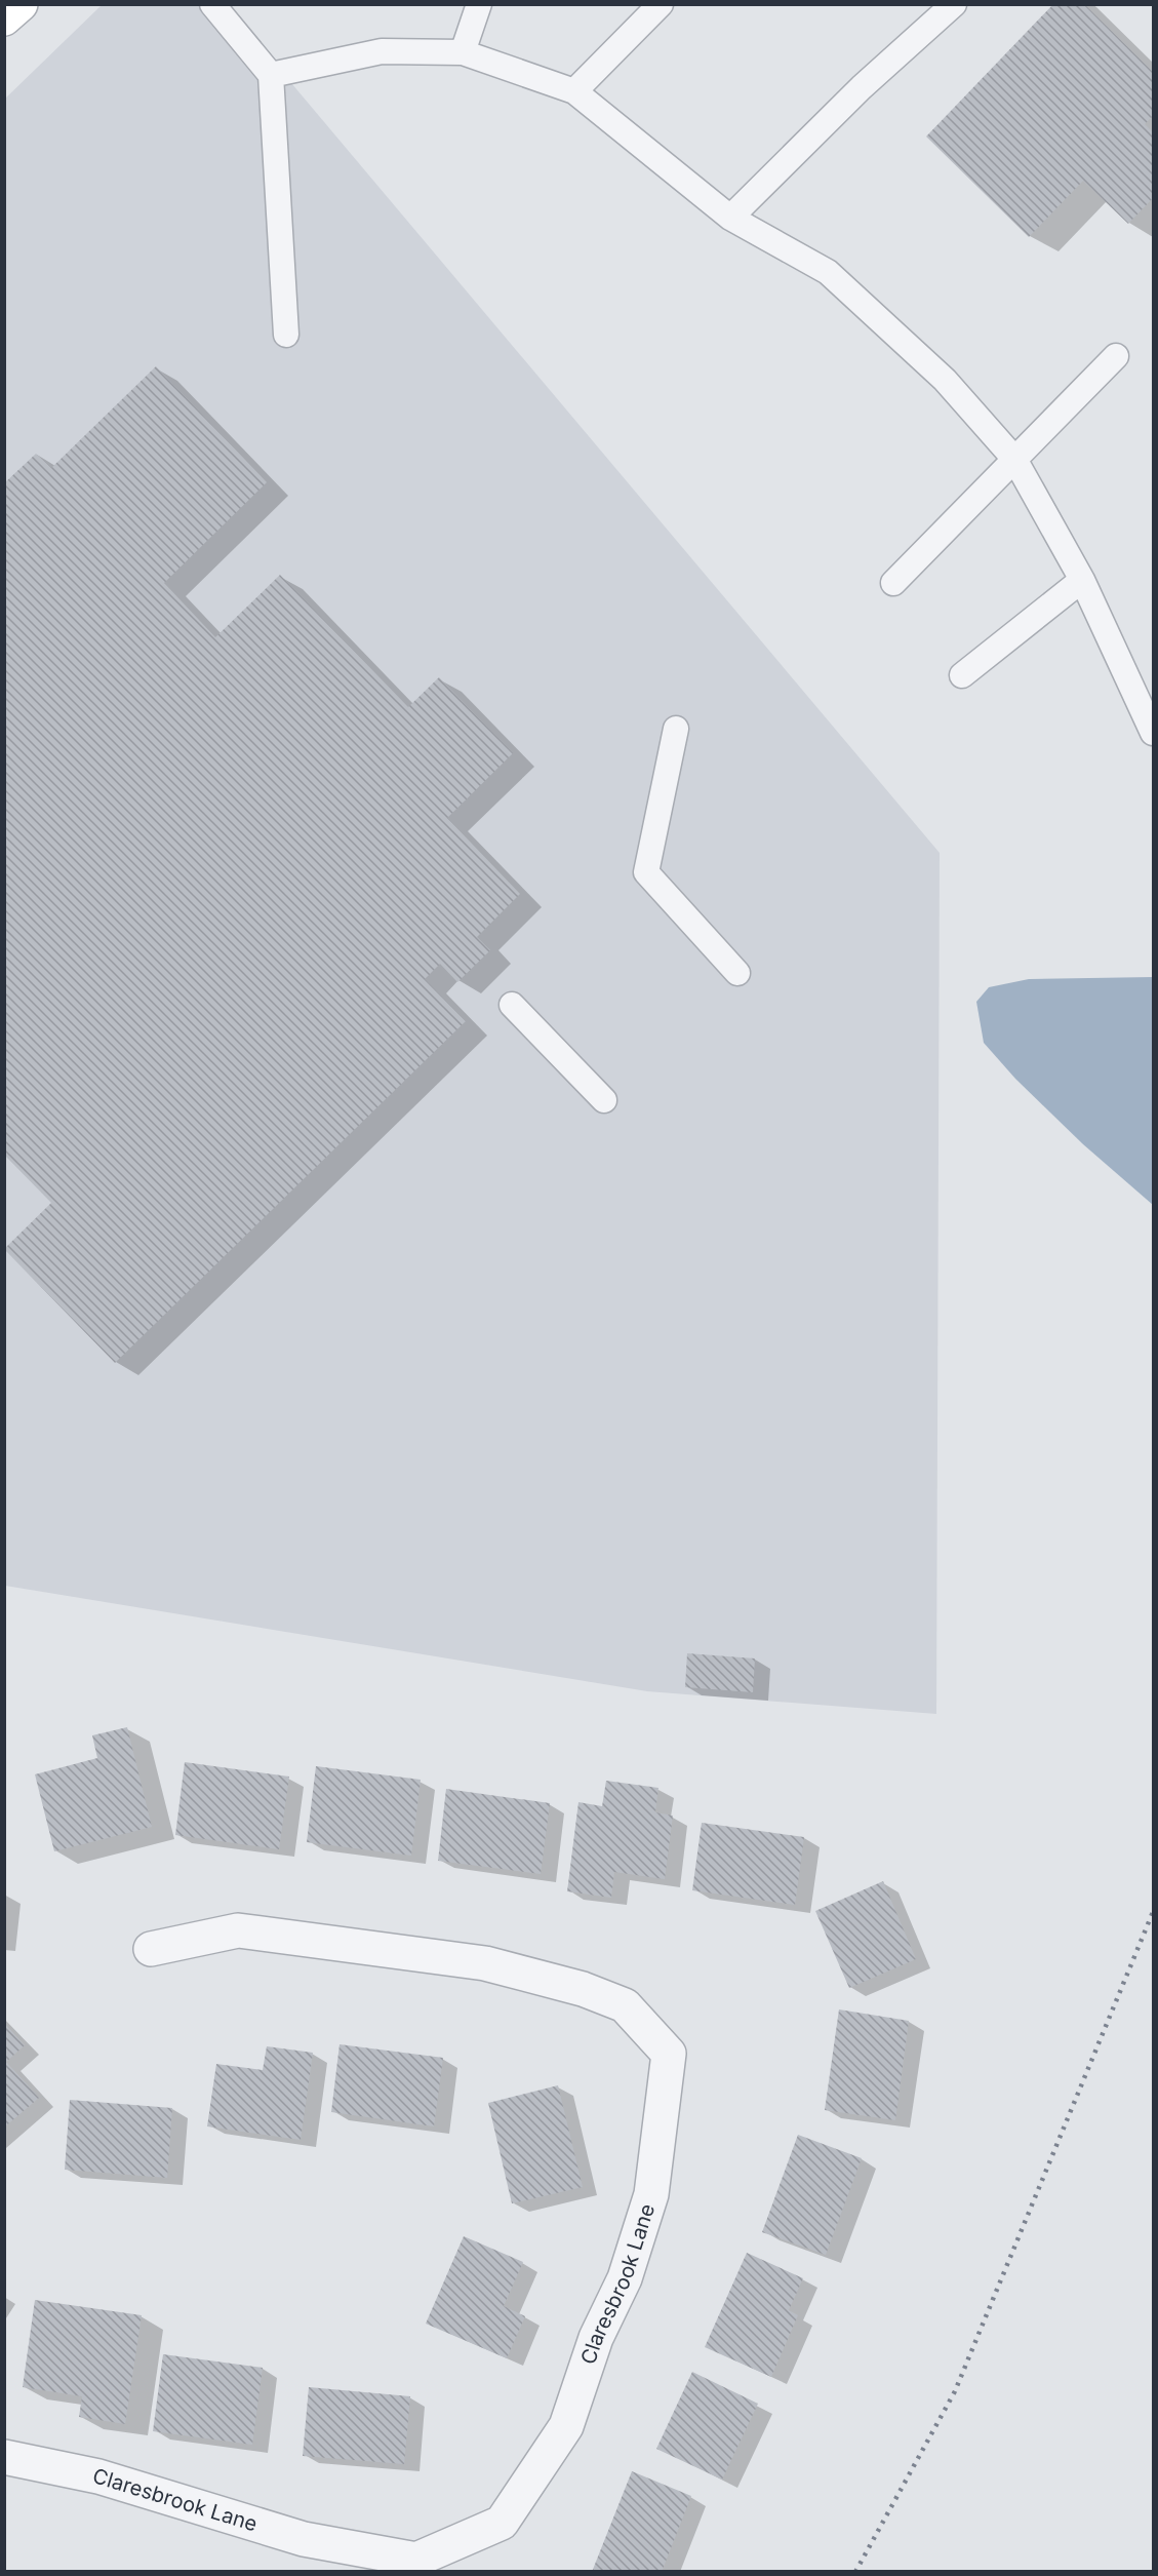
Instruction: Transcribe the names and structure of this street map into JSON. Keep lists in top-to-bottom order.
{
  "streets": {
    "street": ["Claresbrook Lane"]
  }
}
